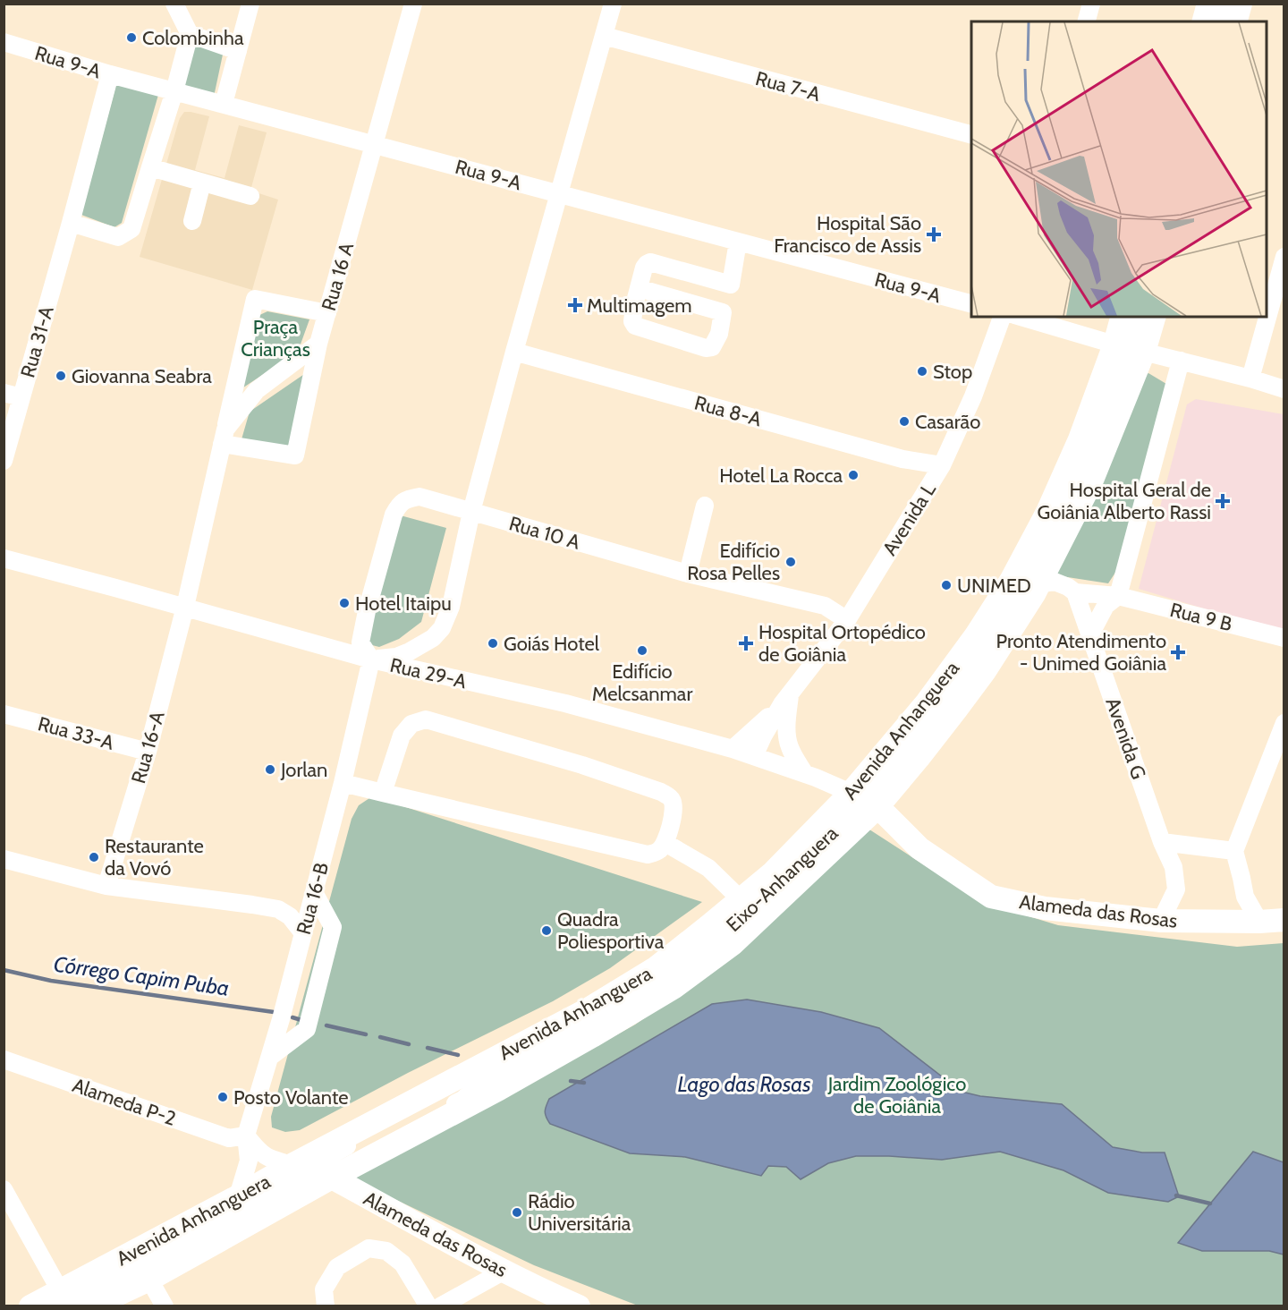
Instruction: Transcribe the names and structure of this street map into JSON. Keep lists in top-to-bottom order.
{
  "streets": {
    "main road": ["Avenida Anhanguera", "Alameda das Rosas"],
    "street": [
      "Rua 9-A",
      "Rua 7-A",
      "Rua 16 A",
      "Rua 31-A",
      "Rua 8-A",
      "Avenida L",
      "Rua 10 A",
      "Rua 9 B",
      "Rua 29-A",
      "Rua 33-A",
      "Avenida G",
      "Rua 16-A",
      "Eixo-Anhanguera",
      "Rua 16-B",
      "Alameda P-2"
    ]
  },
  "crossings": [
    ["Rua 9-A", "Rua 16 A"],
    ["Rua 9-A", "Rua 31-A"],
    ["Rua 8-A", "Avenida L"],
    ["Avenida L", "Rua 10 A"],
    ["Avenida L", "Rua 29-A"],
    ["Rua 10 A", "Rua 29-A"],
    ["Rua 10 A", "Rua 16-B"],
    ["Rua 9 B", "Avenida G"],
    ["Rua 29-A", "Avenida Anhanguera"],
    ["Rua 29-A", "Rua 16-A"],
    ["Rua 29-A", "Eixo-Anhanguera"],
    ["Rua 29-A", "Rua 16-B"],
    ["Rua 29-A", "Alameda das Rosas"],
    ["Avenida Anhanguera", "Eixo-Anhanguera"],
    ["Avenida Anhanguera", "Rua 16-B"],
    ["Avenida Anhanguera", "Alameda das Rosas"],
    ["Rua 33-A", "Rua 16-A"],
    ["Avenida G", "Alameda das Rosas"],
    ["Eixo-Anhanguera", "Alameda das Rosas"],
    ["Rua 16-B", "Alameda P-2"]
  ],
  "water": ["Córrego Capim Puba", "Lago das Rosas"],
  "parks": ["Praça Crianças", "Jardim Zoológico de Goiânia"],
  "places": {
    "other": [
      "Colombinha",
      "Stop",
      "Giovanna Seabra",
      "Casarão",
      "Hotel La Rocca",
      "Edifício Rosa Pelles",
      "UNIMED",
      "Hotel Itaipu",
      "Goiás Hotel",
      "Edifício Melcsanmar",
      "Jorlan",
      "Restaurante da Vovó",
      "Quadra Poliesportiva",
      "Posto Volante",
      "Rádio Universitária"
    ],
    "health": [
      "Hospital São Francisco de Assis",
      "Multimagem",
      "Hospital Geral de Goiânia Alberto Rassi",
      "Hospital Ortopédico de Goiânia",
      "Pronto Atendimento - Unimed Goiânia"
    ]
  }
}
